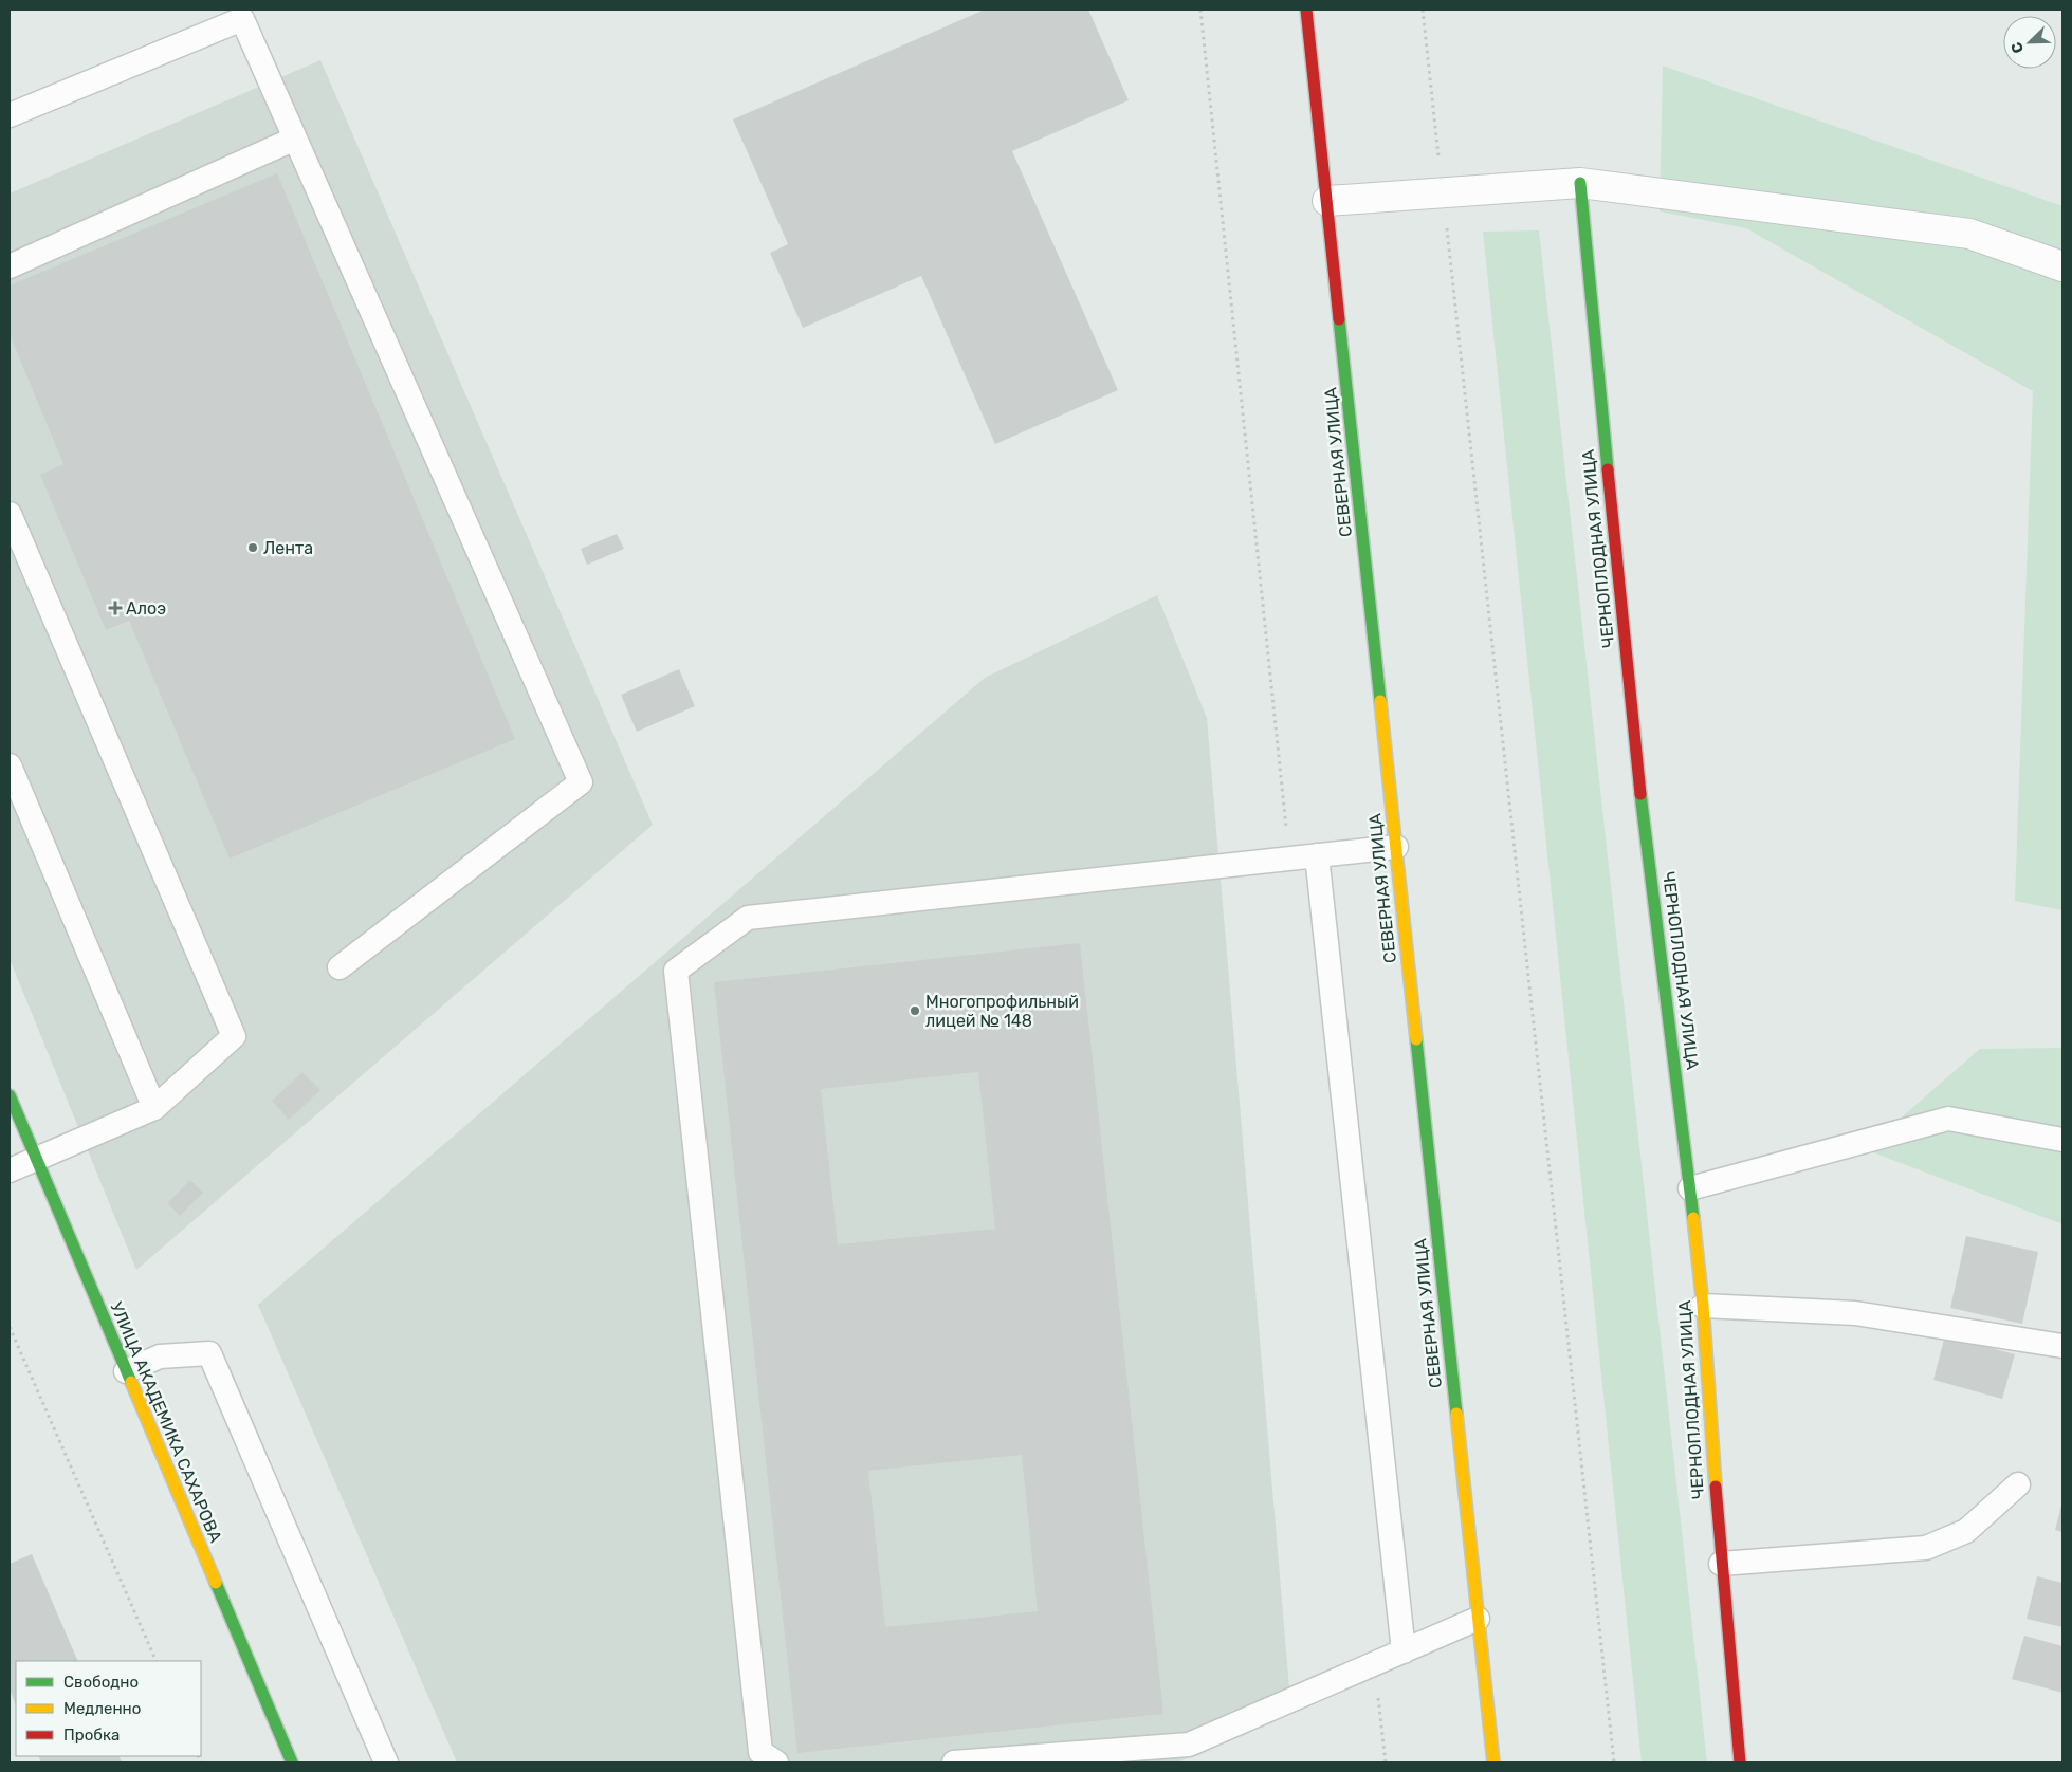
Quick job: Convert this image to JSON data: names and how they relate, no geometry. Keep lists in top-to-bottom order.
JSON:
{
  "streets": {
    "street": ["СЕВЕРНАЯ УЛИЦА", "ЧЕРНОПЛОДНАЯ УЛИЦА", "УЛИЦА АКАДЕМИКА САХАРОВА"]
  },
  "places": {
    "other": ["Лента", "Многопрофильный лицей № 148"],
    "health": ["Алоэ"]
  },
  "legend": ["Свободно", "Медленно", "Пробка"],
  "north": "bottom left"
}
